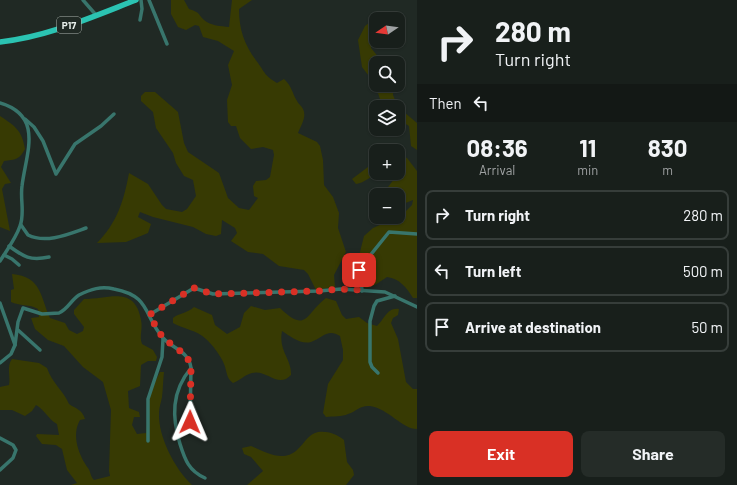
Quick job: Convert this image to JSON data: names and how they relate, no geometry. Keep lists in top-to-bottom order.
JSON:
{
  "streets": {
    "main road": ["P17"]
  },
  "north": "left",
  "page": {
    "turn": ["280 m", "Turn right"],
    "map_buttons": ["+", "−"],
    "then": "Then",
    "eta": [
      "08:36",
      "Arrival",
      "11",
      "min",
      "830",
      "m"
    ],
    "list": [
      {
        "name": "Turn right",
        "value": "280 m"
      },
      {
        "name": "Turn left",
        "value": "500 m"
      },
      {
        "name": "Arrive at destination",
        "value": "50 m"
      }
    ],
    "buttons": ["Exit", "Share"]
  }
}
